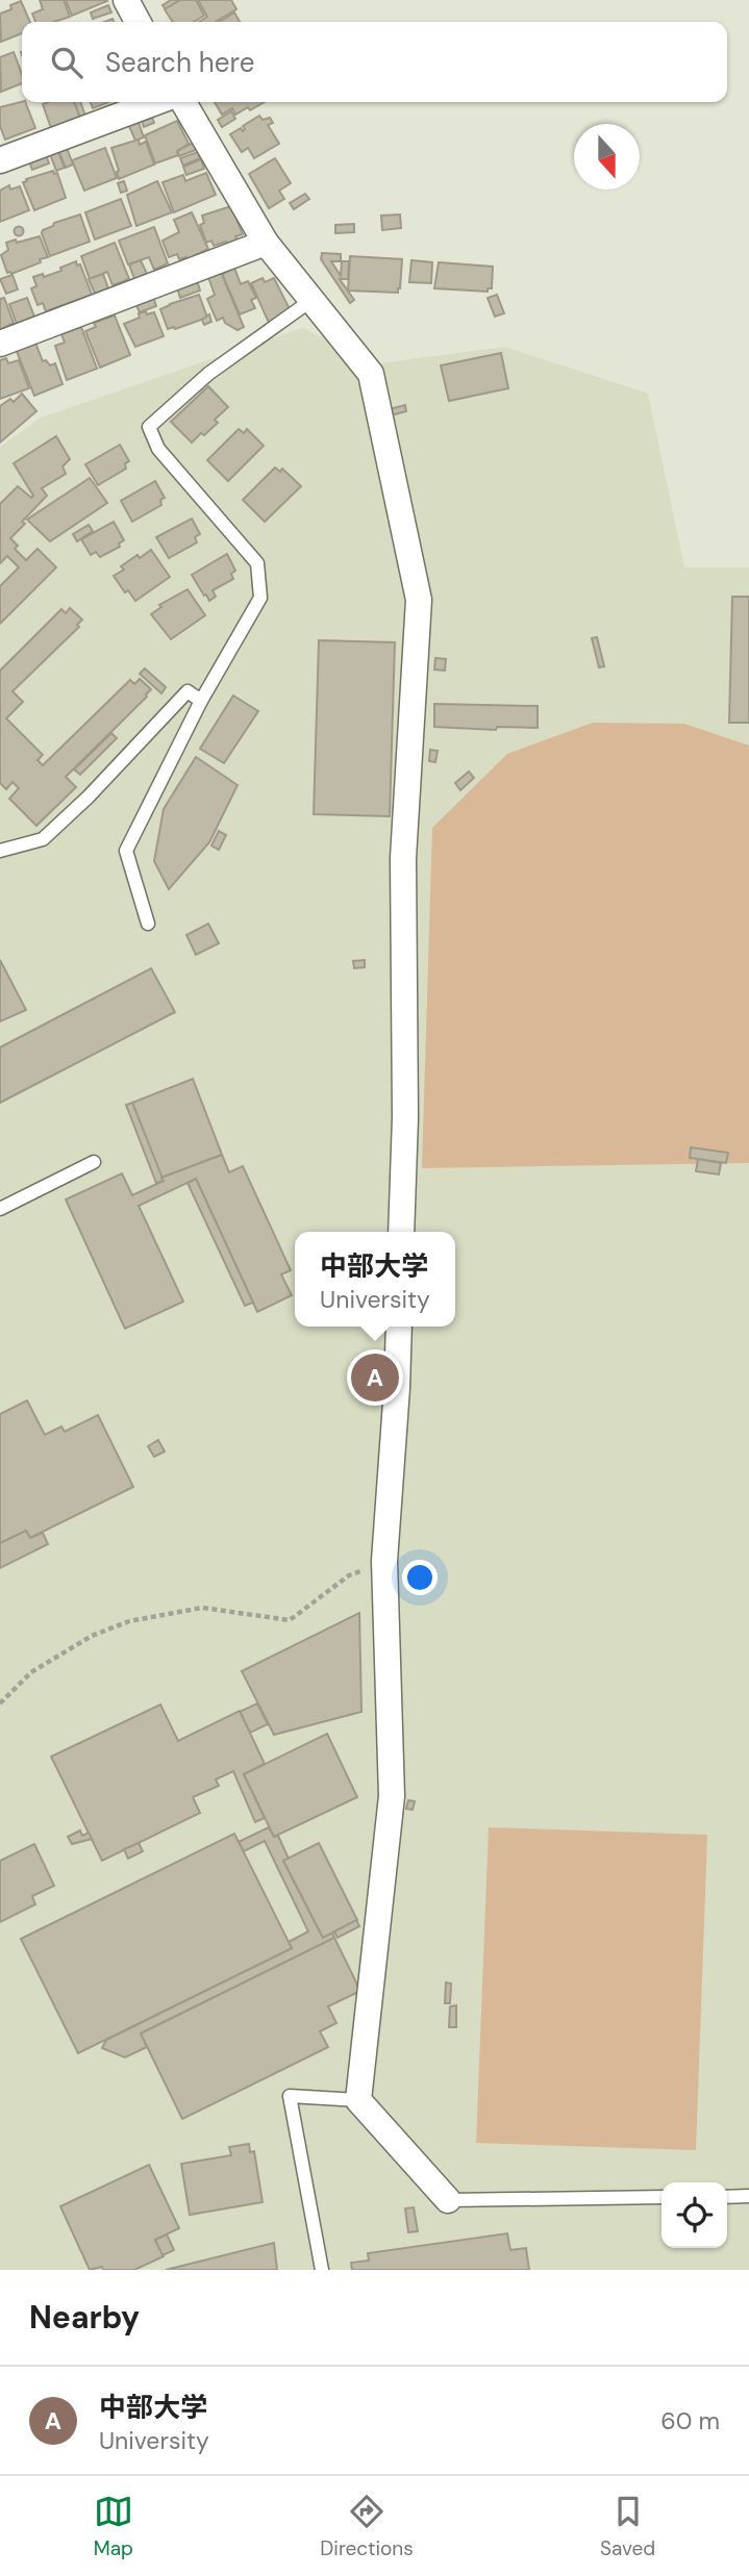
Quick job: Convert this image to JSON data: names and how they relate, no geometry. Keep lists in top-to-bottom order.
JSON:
{
  "north": "bottom",
  "page": {
    "search": "Search here",
    "popup": ["中部大学", "University"],
    "pins": "A",
    "heading": "Nearby",
    "list": [
      {
        "mark": "A",
        "name": "中部大学",
        "note": "University",
        "value": "60 m"
      }
    ],
    "nav": ["Map", "Directions", "Saved"]
  }
}
